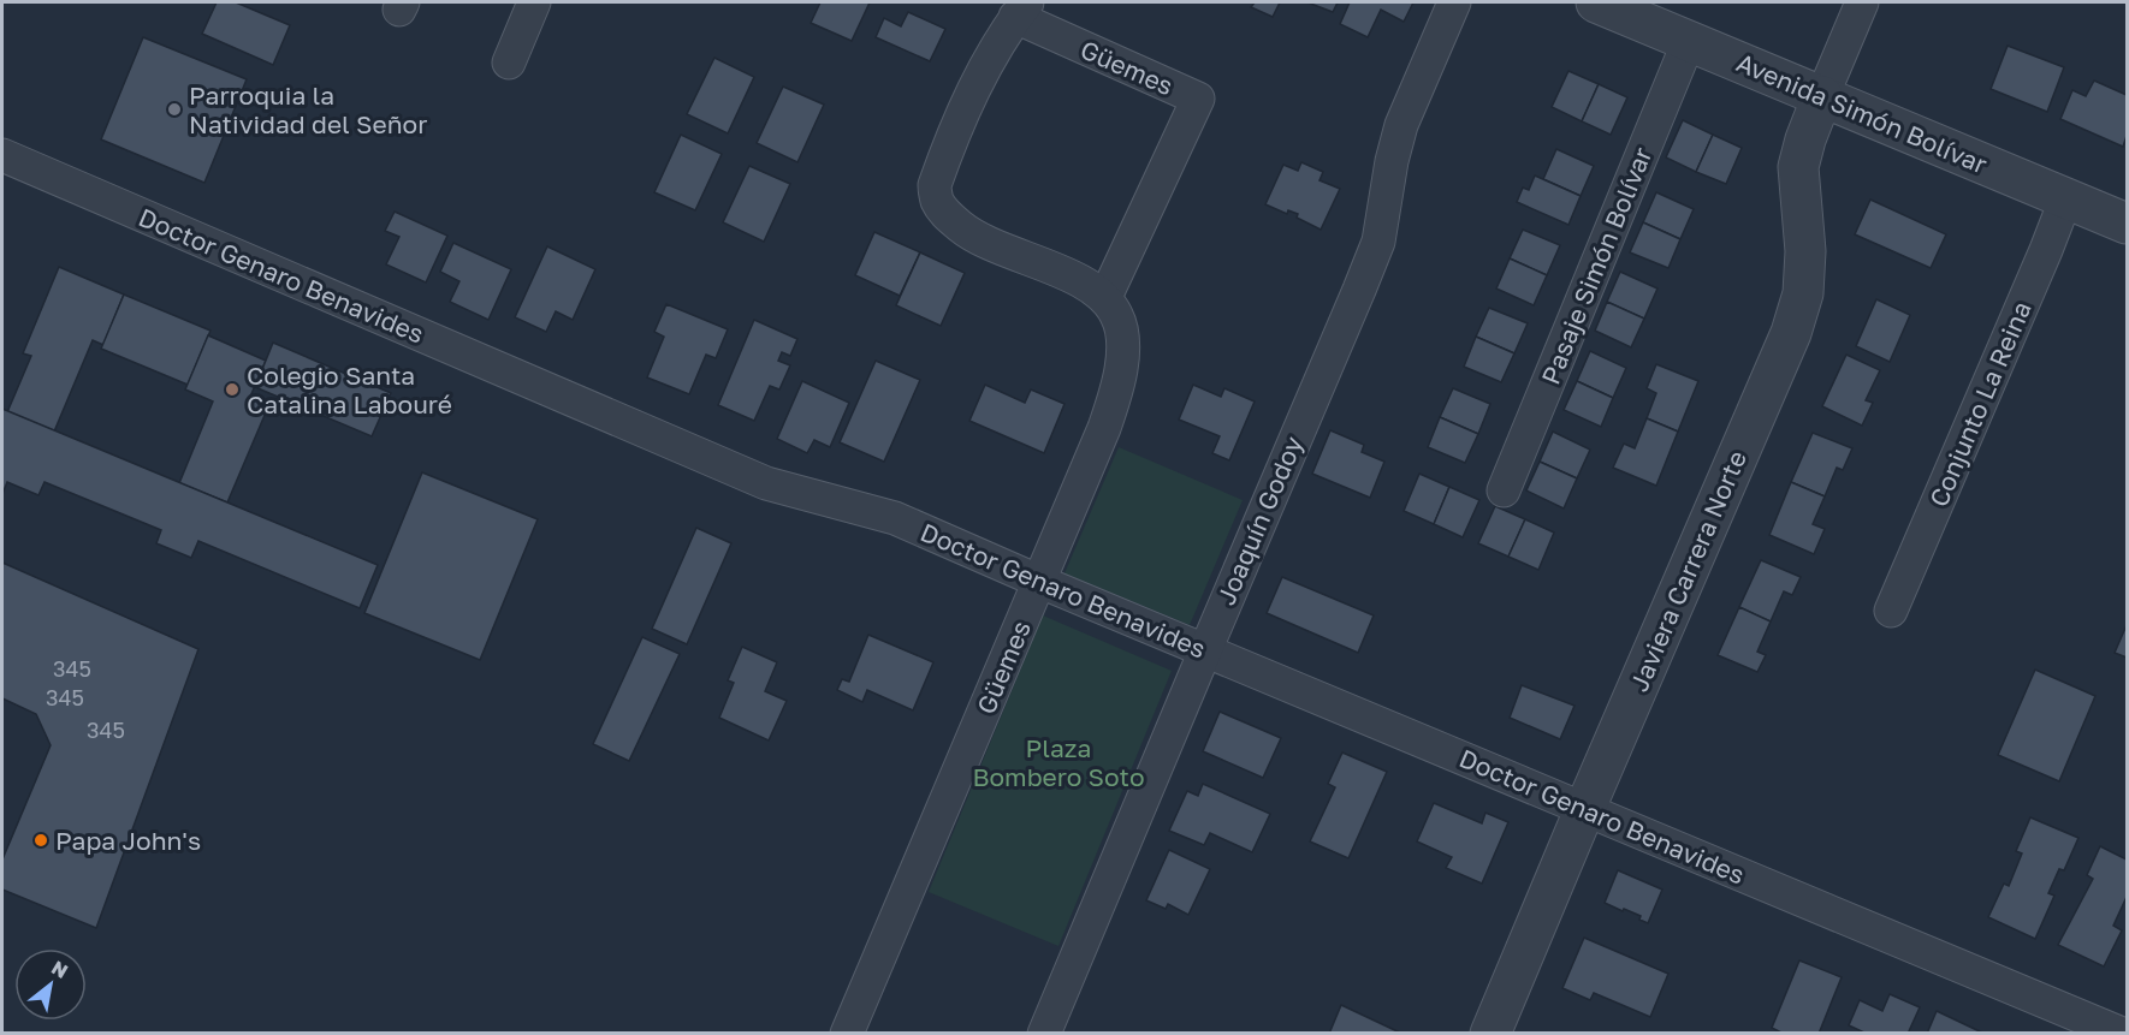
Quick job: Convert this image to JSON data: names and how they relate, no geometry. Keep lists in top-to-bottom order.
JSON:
{
  "streets": {
    "street": [
      "Güemes",
      "Avenida Simón Bolívar",
      "Pasaje Simón Bolívar",
      "Doctor Genaro Benavides",
      "Conjunto La Reina",
      "Joaquín Godoy",
      "Javiera Carrera Norte"
    ]
  },
  "crossings": [
    ["Güemes", "Doctor Genaro Benavides"],
    ["Avenida Simón Bolívar", "Pasaje Simón Bolívar"],
    ["Avenida Simón Bolívar", "Conjunto La Reina"],
    ["Avenida Simón Bolívar", "Javiera Carrera Norte"],
    ["Doctor Genaro Benavides", "Joaquín Godoy"],
    ["Doctor Genaro Benavides", "Javiera Carrera Norte"]
  ],
  "parks": ["Plaza Bombero Soto"],
  "places": ["Parroquia la Natividad del Señor", "Colegio Santa Catalina Labouré", "Papa John's"],
  "house_numbers": ["345", "345", "345"],
  "north": "top right"
}
